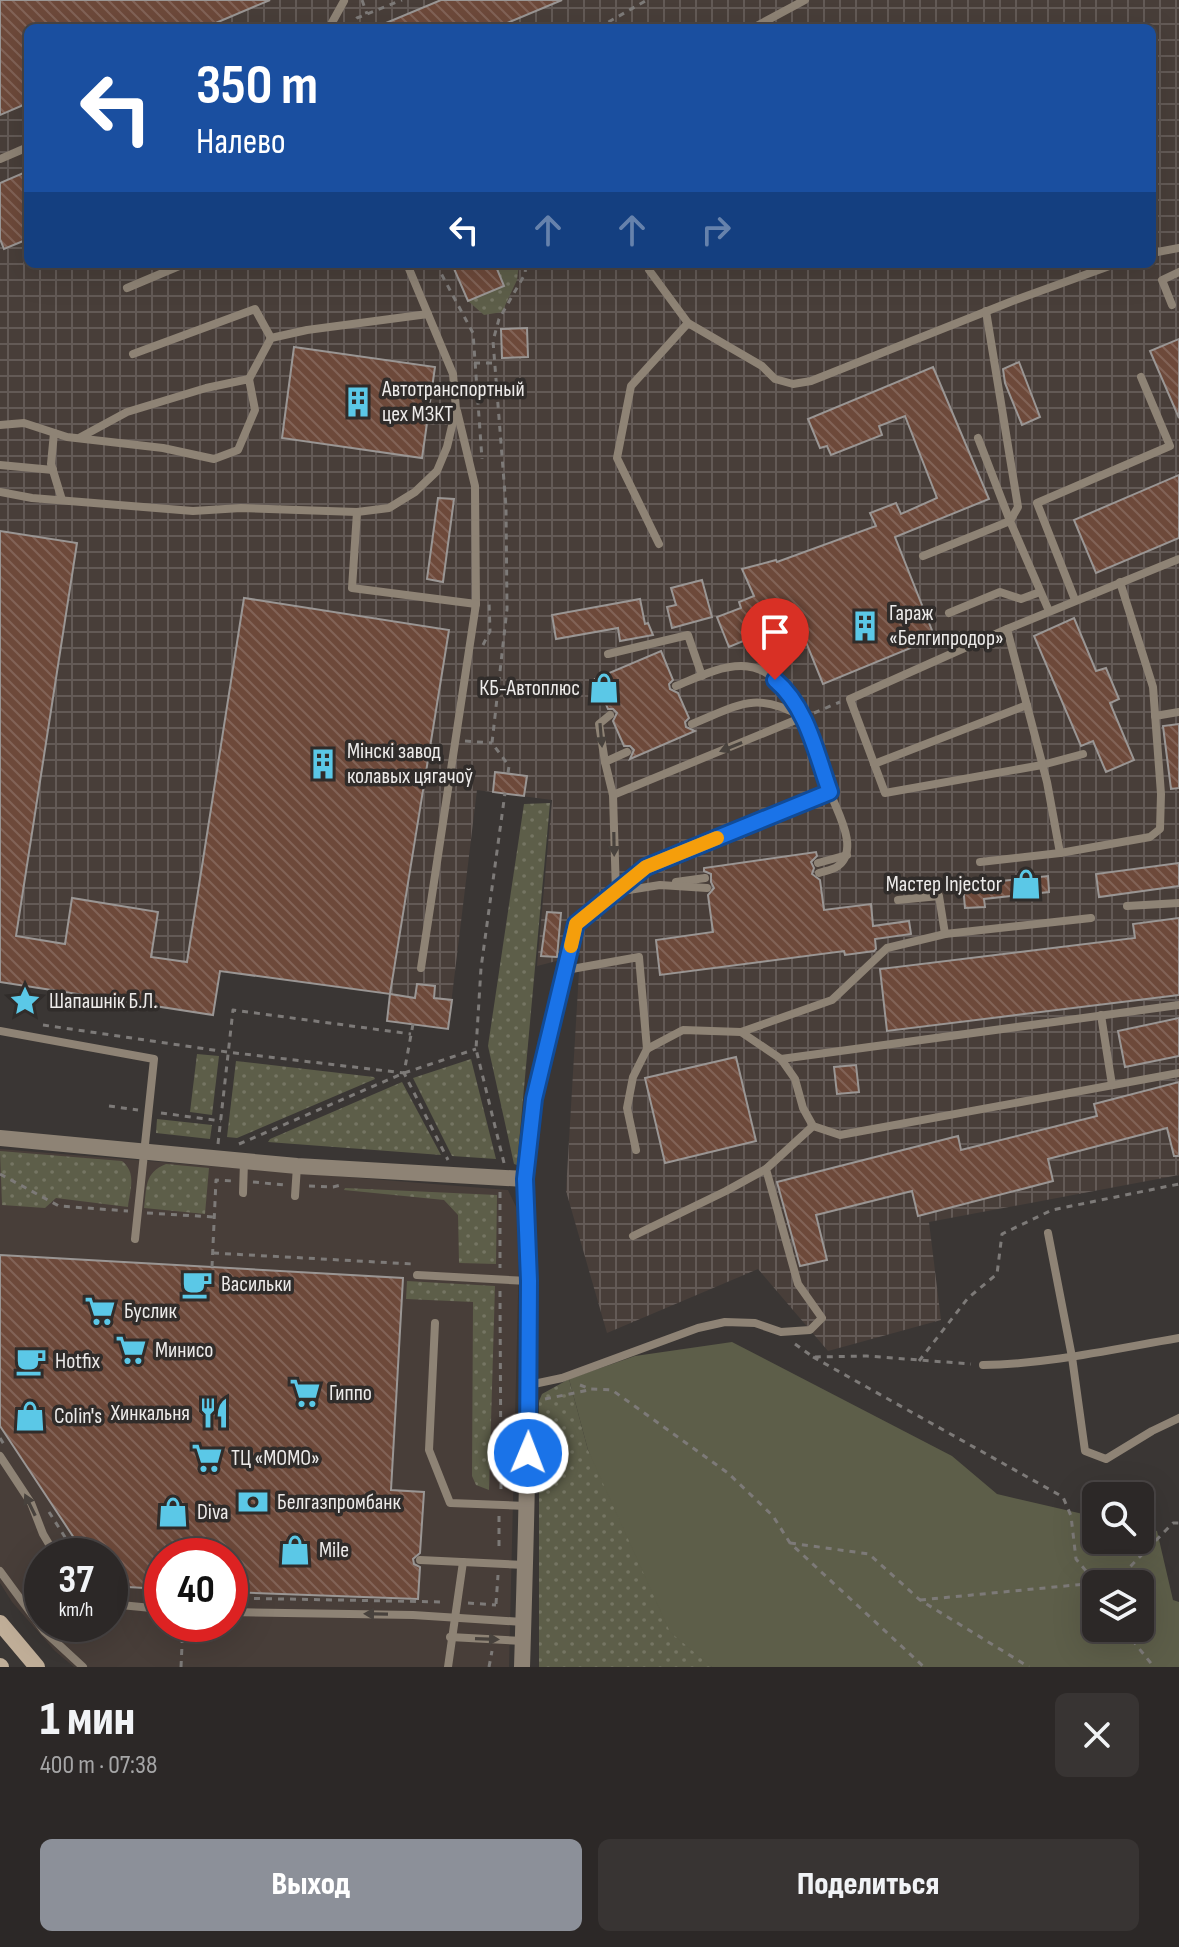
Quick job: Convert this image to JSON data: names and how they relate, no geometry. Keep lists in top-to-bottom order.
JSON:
{
  "places": {
    "building": ["Автотранспортный цех МЗКТ", "Гараж «Белгипродор»", "Мінскі завод колавых цягачоў"],
    "shop": [
      "КБ-Автоплюс",
      "Мастер Injector",
      "Colin's",
      "Diva",
      "Mile"
    ],
    "place": ["Шапашнік Б.Л."],
    "cafe": ["Васильки", "Hotfix"],
    "supermarket": [
      "Буслик",
      "Минисо",
      "Гиппо",
      "ТЦ «МОМО»"
    ],
    "restaurant": ["Хинкальня"],
    "bank": ["Белгазпромбанк"]
  },
  "page": {
    "turn": ["350 m", "Налево"],
    "speed": "37 km/h",
    "limit": "40",
    "heading": ["1 мин", "400 m · 07:38"],
    "buttons": ["Выход", "Поделиться"]
  }
}
